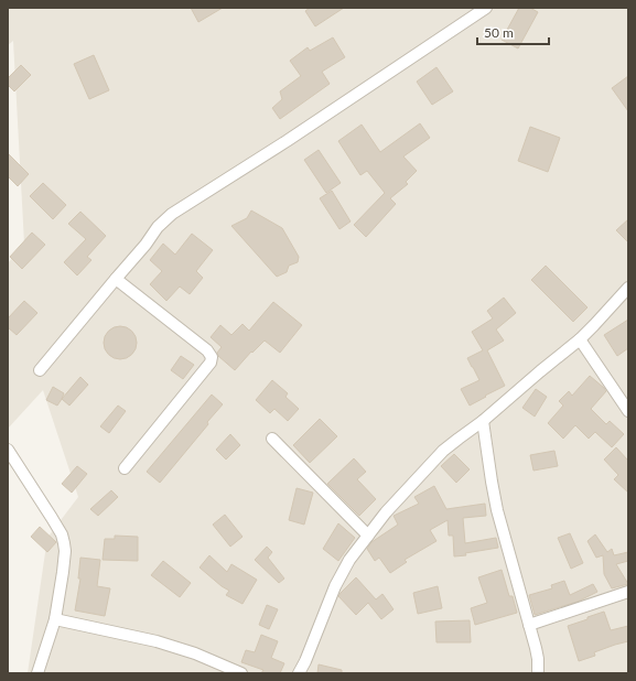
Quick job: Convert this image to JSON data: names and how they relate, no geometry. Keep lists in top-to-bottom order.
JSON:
{
  "scale_bar": "50 m"
}
